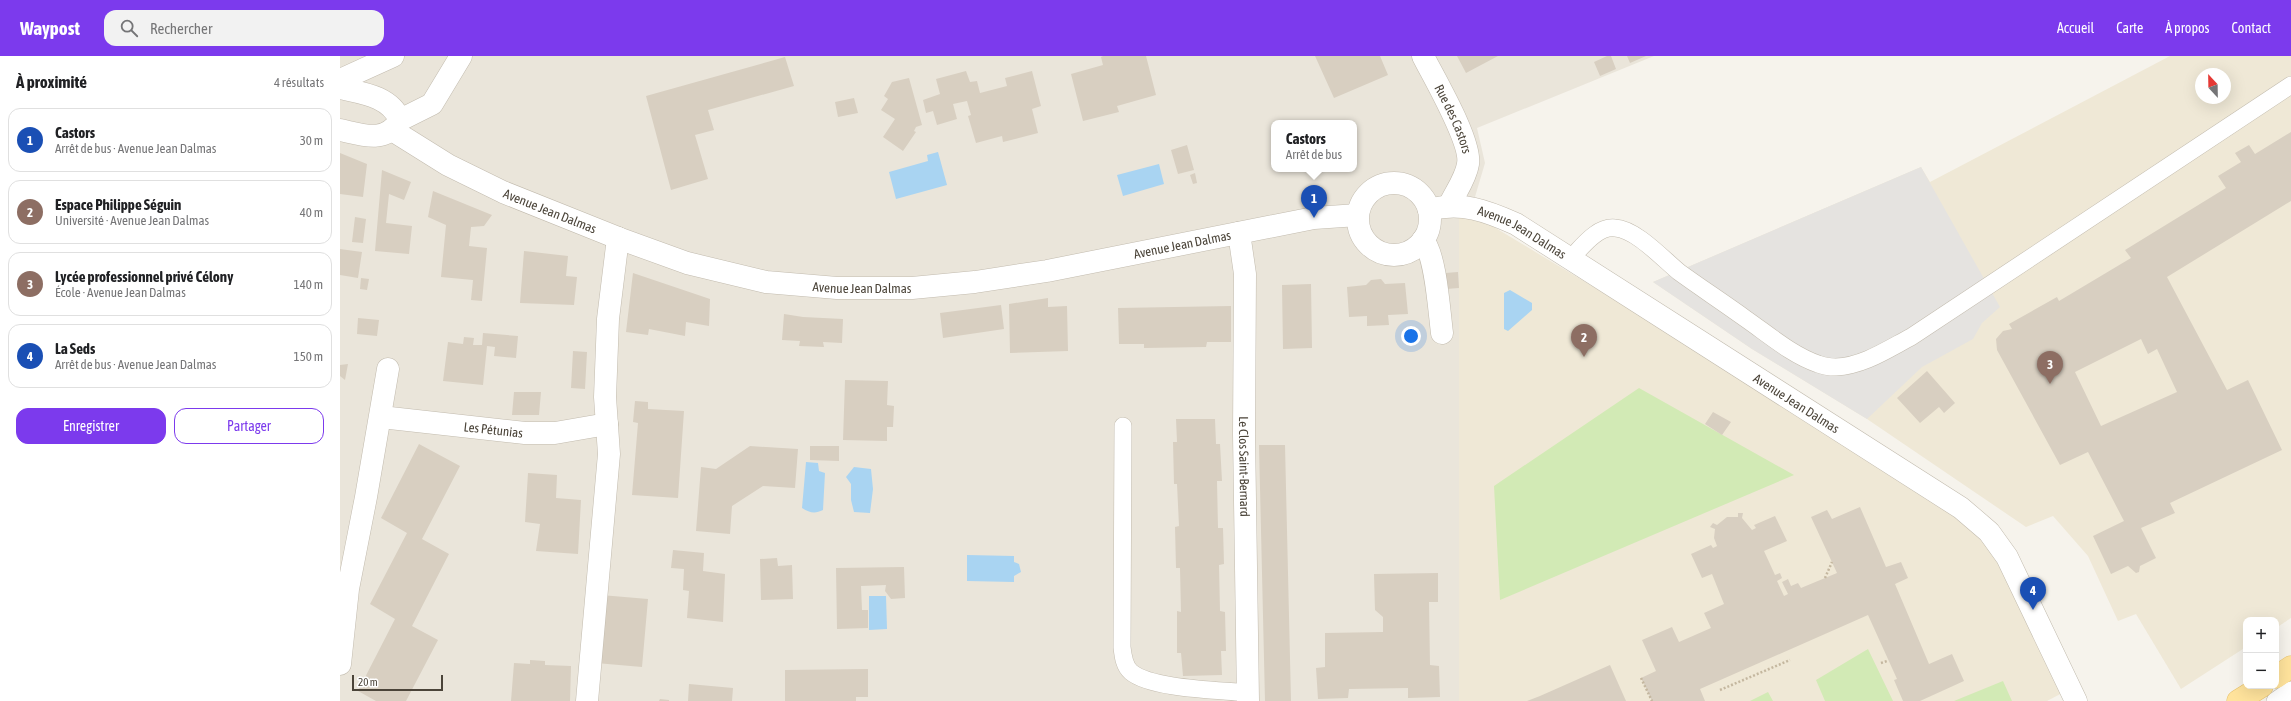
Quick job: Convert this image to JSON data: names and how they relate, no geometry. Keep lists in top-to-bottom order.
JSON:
{
  "streets": {
    "street": [
      "Rue des Castors",
      "Avenue Jean Dalmas",
      "Les Pétunias",
      "Le Clos Saint-Bernard"
    ]
  },
  "crossings": [
    ["Rue des Castors", "Avenue Jean Dalmas"],
    ["Avenue Jean Dalmas", "Le Clos Saint-Bernard"]
  ],
  "scale_bar": "20 m",
  "north": "top",
  "page": {
    "header": "Waypost",
    "search": "Rechercher",
    "nav": [
      "Accueil",
      "Carte",
      "À propos",
      "Contact"
    ],
    "heading": ["À proximité", "4 résultats"],
    "list": [
      {
        "mark": "1",
        "name": "Castors",
        "note": "Arrêt de bus · Avenue Jean Dalmas",
        "value": "30 m"
      },
      {
        "mark": "2",
        "name": "Espace Philippe Séguin",
        "note": "Université · Avenue Jean Dalmas",
        "value": "40 m"
      },
      {
        "mark": "3",
        "name": "Lycée professionnel privé Célony",
        "note": "École · Avenue Jean Dalmas",
        "value": "140 m"
      },
      {
        "mark": "4",
        "name": "La Seds",
        "note": "Arrêt de bus · Avenue Jean Dalmas",
        "value": "150 m"
      }
    ],
    "popup": ["Castors", "Arrêt de bus"],
    "pins": [
      "1",
      "2",
      "3",
      "4"
    ],
    "buttons": ["Enregistrer", "Partager"],
    "map_buttons": ["+", "−"],
    "scale": "20 m"
  }
}
